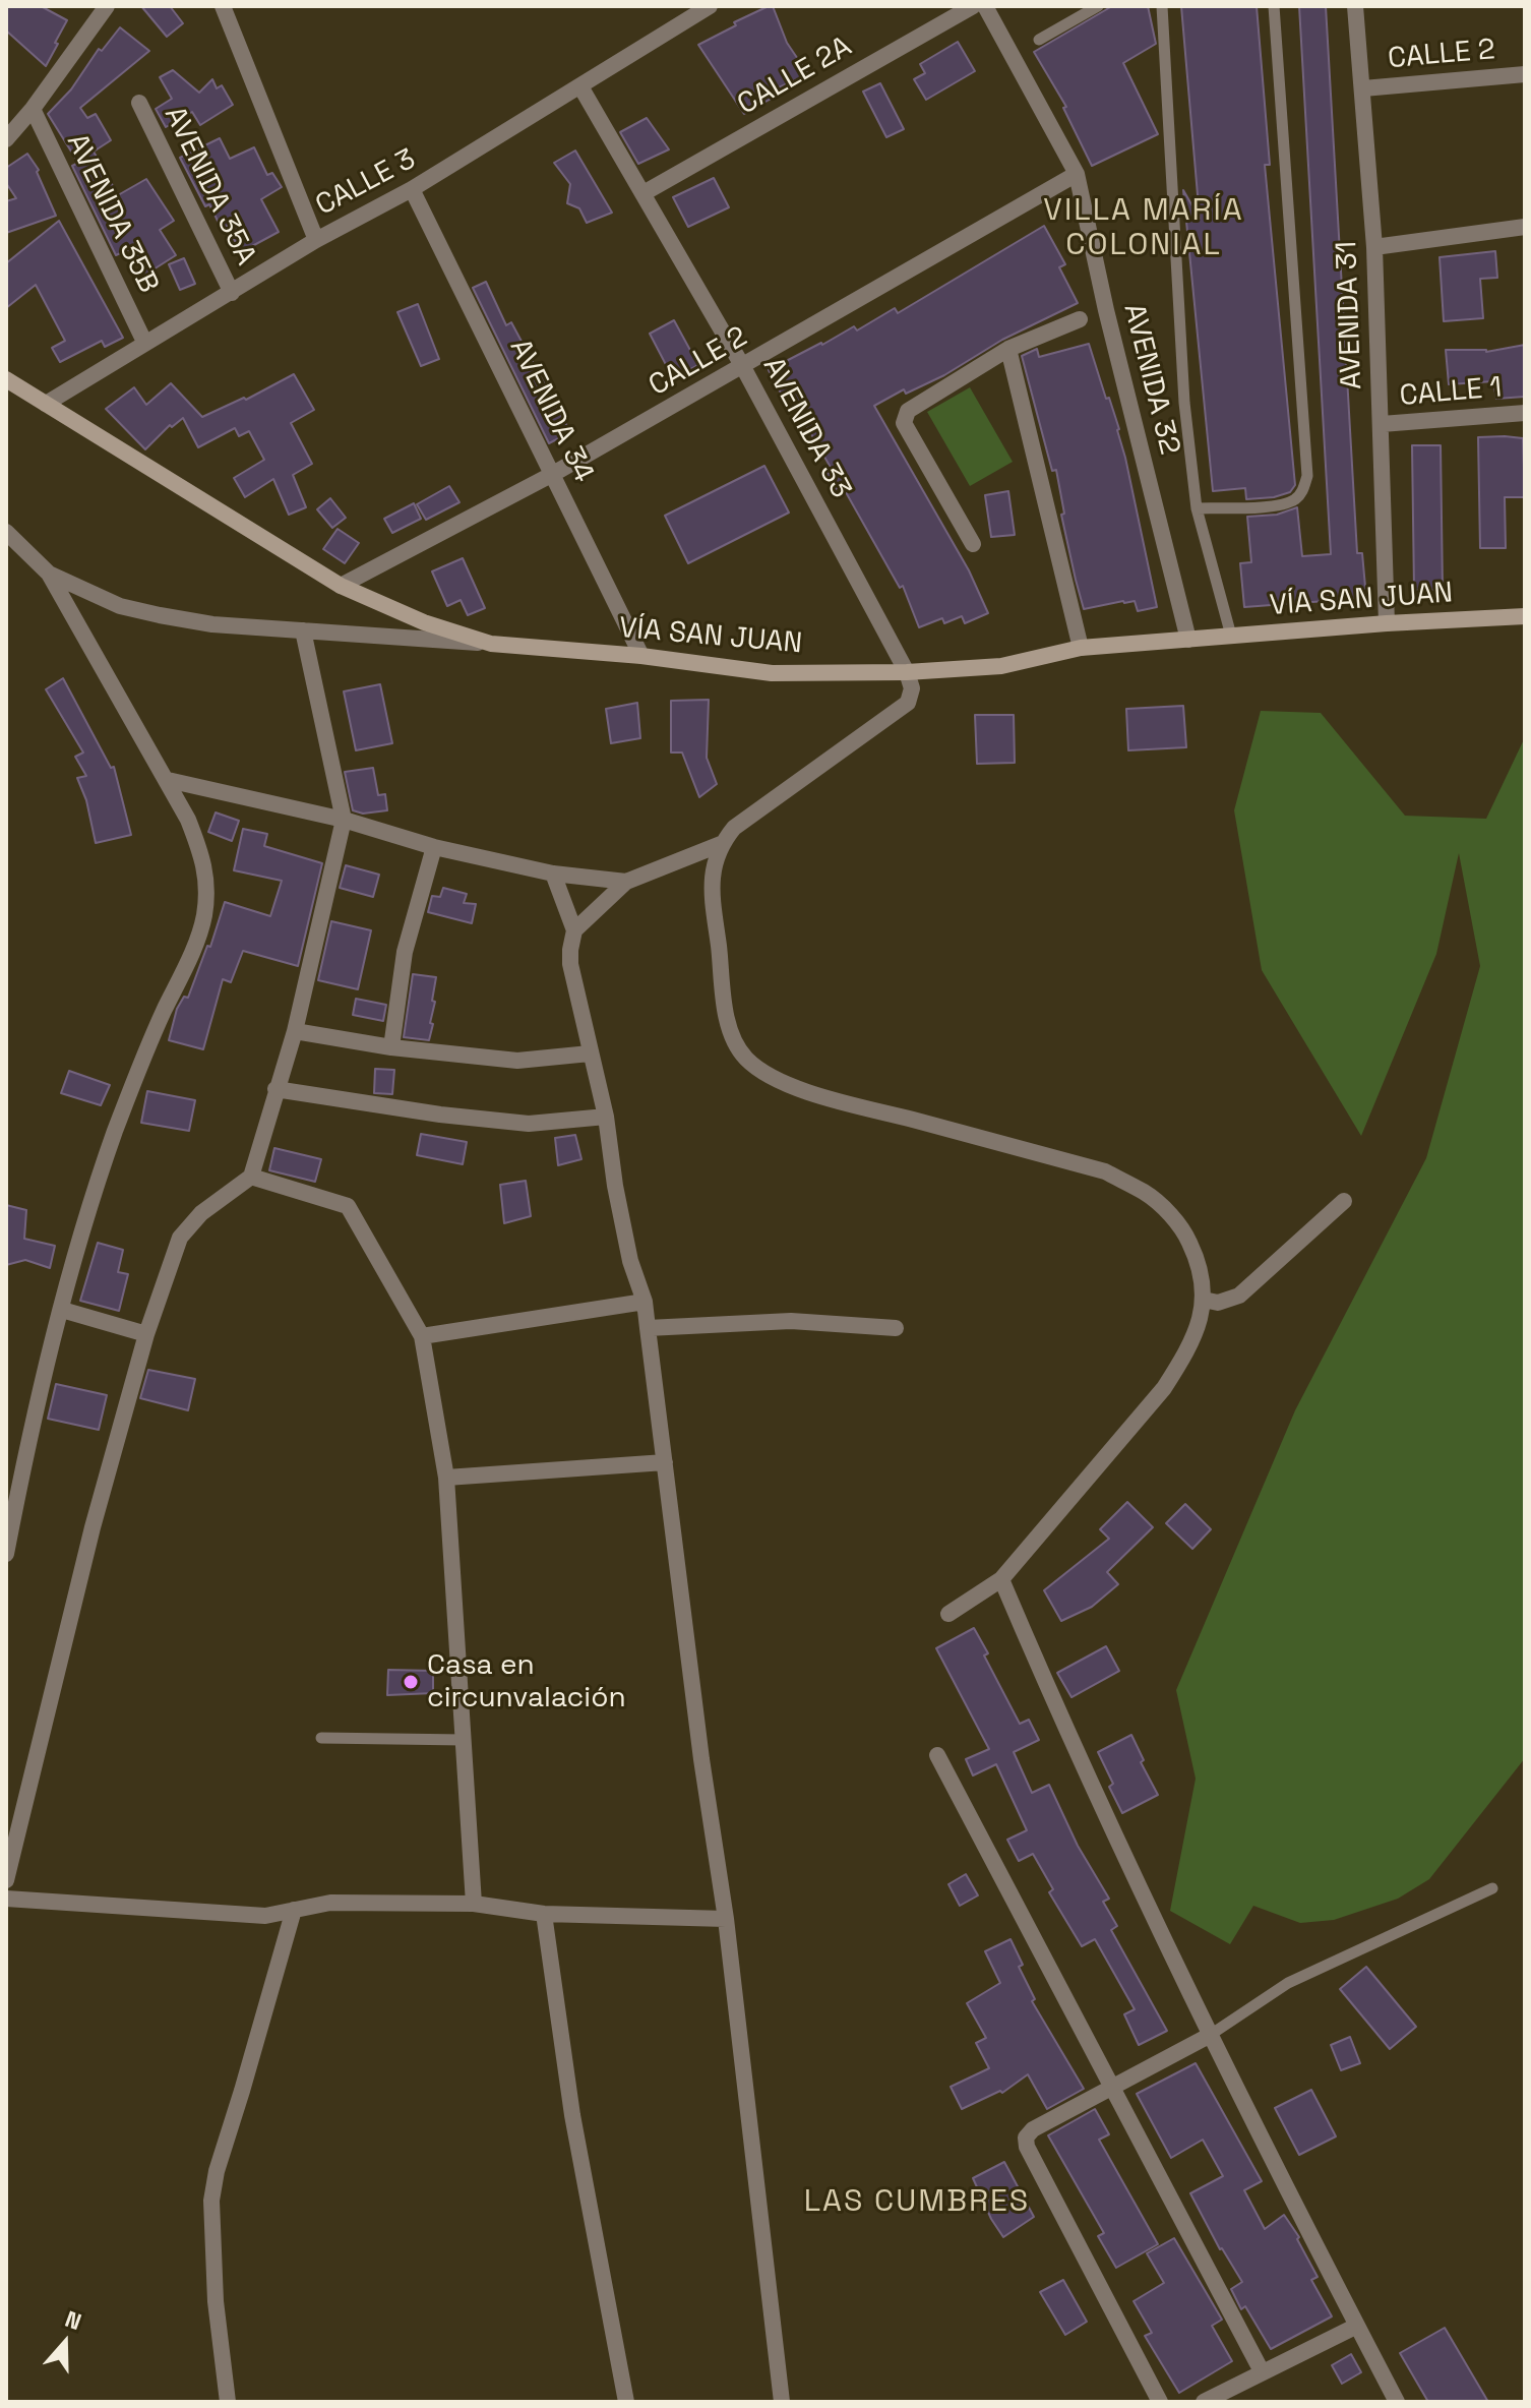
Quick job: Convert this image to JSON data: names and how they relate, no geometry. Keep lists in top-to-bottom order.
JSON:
{
  "streets": {
    "street": [
      "CALLE 2",
      "CALLE 2A",
      "CALLE 3",
      "AVENIDA 35A",
      "AVENIDA 35B",
      "AVENIDA 31",
      "AVENIDA 32",
      "CALLE 1",
      "AVENIDA 34",
      "AVENIDA 33",
      "VÍA SAN JUAN"
    ]
  },
  "crossings": [
    ["CALLE 2", "AVENIDA 31"],
    ["CALLE 2", "AVENIDA 32"],
    ["CALLE 2", "AVENIDA 34"],
    ["CALLE 2", "AVENIDA 33"],
    ["CALLE 2", "VÍA SAN JUAN"],
    ["CALLE 2A", "AVENIDA 33"],
    ["CALLE 3", "AVENIDA 35A"],
    ["CALLE 3", "AVENIDA 35B"],
    ["CALLE 3", "AVENIDA 34"],
    ["CALLE 3", "AVENIDA 33"],
    ["CALLE 3", "VÍA SAN JUAN"],
    ["AVENIDA 31", "CALLE 1"],
    ["AVENIDA 31", "VÍA SAN JUAN"],
    ["AVENIDA 32", "VÍA SAN JUAN"],
    ["AVENIDA 34", "VÍA SAN JUAN"],
    ["AVENIDA 33", "VÍA SAN JUAN"]
  ],
  "districts": ["VILLA MARÍA COLONIAL", "LAS CUMBRES"],
  "places": ["Casa en circunvalación"],
  "north": "top"
}
